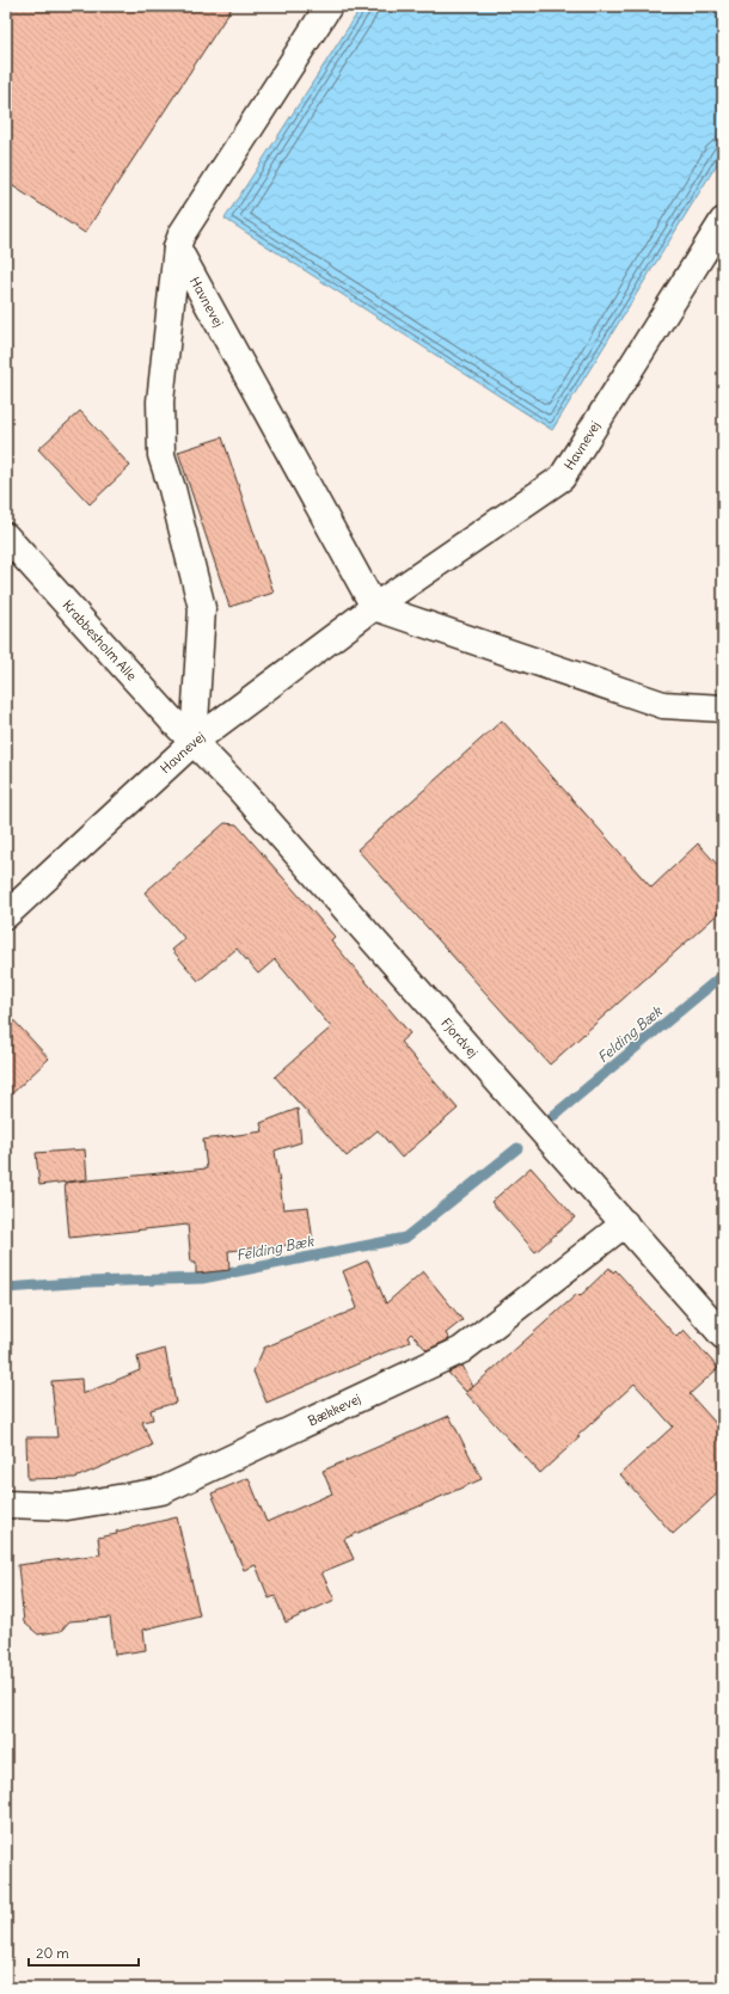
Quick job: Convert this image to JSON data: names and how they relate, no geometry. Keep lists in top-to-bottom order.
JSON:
{
  "streets": {
    "street": [
      "Havnevej",
      "Krabbesholm Alle",
      "Fjordvej",
      "Bækkevej"
    ]
  },
  "crossings": [
    ["Havnevej", "Krabbesholm Alle"],
    ["Havnevej", "Fjordvej"],
    ["Krabbesholm Alle", "Fjordvej"],
    ["Fjordvej", "Bækkevej"]
  ],
  "water": ["Felding Bæk"],
  "scale_bar": "20 m"
}
